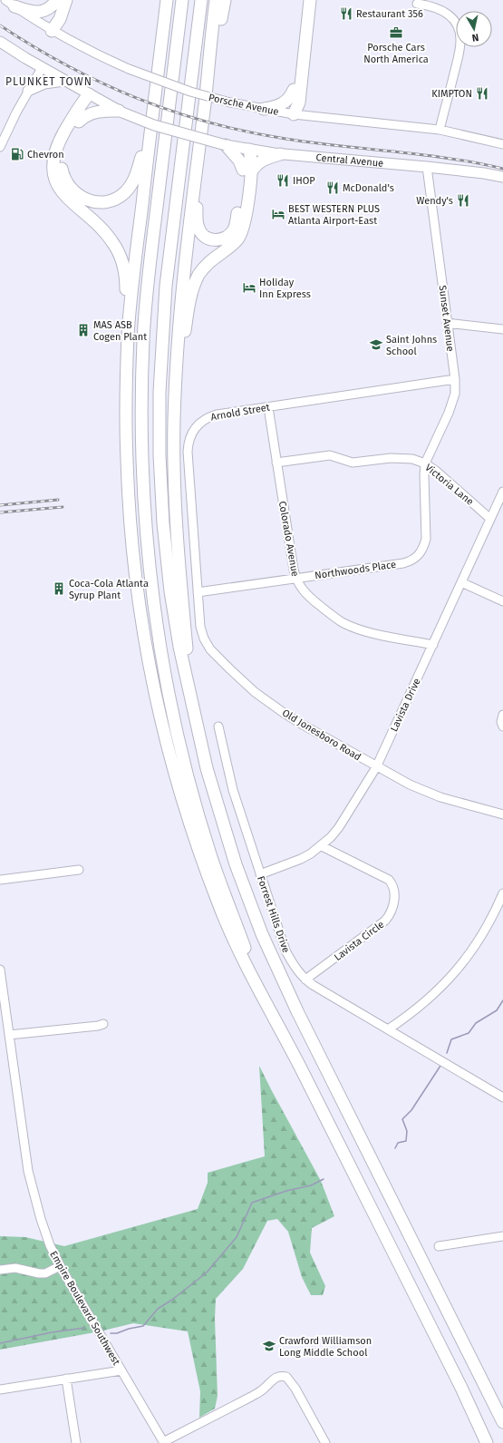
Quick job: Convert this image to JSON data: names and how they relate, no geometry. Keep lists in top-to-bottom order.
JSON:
{
  "streets": {
    "main road": ["Central Avenue"],
    "street": [
      "Porsche Avenue",
      "Sunset Avenue",
      "Arnold Street",
      "Victoria Lane",
      "Colorado Avenue",
      "Northwoods Place",
      "Lavista Drive",
      "Old Jonesboro Road",
      "Forrest Hills Drive",
      "Lavista Circle",
      "Empire Boulevard Southwest"
    ]
  },
  "crossings": [
    ["Central Avenue", "Sunset Avenue"],
    ["Sunset Avenue", "Arnold Street"],
    ["Sunset Avenue", "Victoria Lane"],
    ["Sunset Avenue", "Northwoods Place"],
    ["Arnold Street", "Colorado Avenue"],
    ["Arnold Street", "Northwoods Place"],
    ["Arnold Street", "Old Jonesboro Road"],
    ["Victoria Lane", "Colorado Avenue"],
    ["Victoria Lane", "Northwoods Place"],
    ["Victoria Lane", "Lavista Drive"],
    ["Colorado Avenue", "Northwoods Place"],
    ["Colorado Avenue", "Lavista Drive"],
    ["Northwoods Place", "Old Jonesboro Road"],
    ["Lavista Drive", "Old Jonesboro Road"],
    ["Lavista Drive", "Forrest Hills Drive"],
    ["Lavista Drive", "Lavista Circle"],
    ["Forrest Hills Drive", "Lavista Circle"]
  ],
  "districts": ["PLUNKET TOWN"],
  "places": {
    "restaurant": [
      "Restaurant 356",
      "KIMPTON",
      "IHOP",
      "McDonald's",
      "Wendy's"
    ],
    "office": ["Porsche Cars North America"],
    "fuel station": ["Chevron"],
    "hotel": ["BEST WESTERN PLUS Atlanta Airport-East", "Holiday Inn Express"],
    "building": ["MAS ASB Cogen Plant", "Coca-Cola Atlanta Syrup Plant"],
    "school or university": ["Saint Johns School", "Crawford Williamson Long Middle School"]
  },
  "north": "bottom"
}
